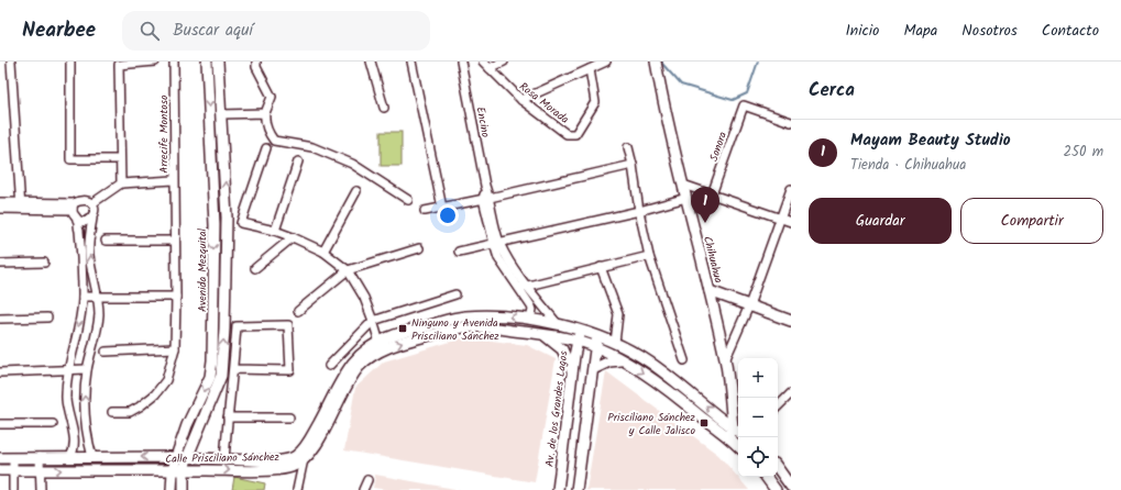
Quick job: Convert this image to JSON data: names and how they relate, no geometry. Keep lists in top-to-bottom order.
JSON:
{
  "streets": {
    "street": [
      "Rosa Morada",
      "Encino",
      "Arrecife Montoso",
      "Sonora",
      "Chihuahua",
      "Avenida Mezquital",
      "Av. de los Grandes Lagos",
      "Calle Prisciliano Sánchez"
    ]
  },
  "crossings": [
    ["Chihuahua", "Calle Prisciliano Sánchez"],
    ["Avenida Mezquital", "Calle Prisciliano Sánchez"],
    ["Av. de los Grandes Lagos", "Calle Prisciliano Sánchez"]
  ],
  "places": {
    "transit": ["Ninguno y Avenida Prisciliano Sánchez", "Prisciliano Sánchez y Calle Jalisco"]
  },
  "page": {
    "header": "Nearbee",
    "search": "Buscar aquí",
    "nav": [
      "Inicio",
      "Mapa",
      "Nosotros",
      "Contacto"
    ],
    "heading": "Cerca",
    "list": [
      {
        "mark": "1",
        "name": "Mayam Beauty Studio",
        "note": "Tienda · Chihuahua",
        "value": "250 m"
      }
    ],
    "buttons": ["Guardar", "Compartir"],
    "pins": "1",
    "map_buttons": ["+", "−"]
  }
}
